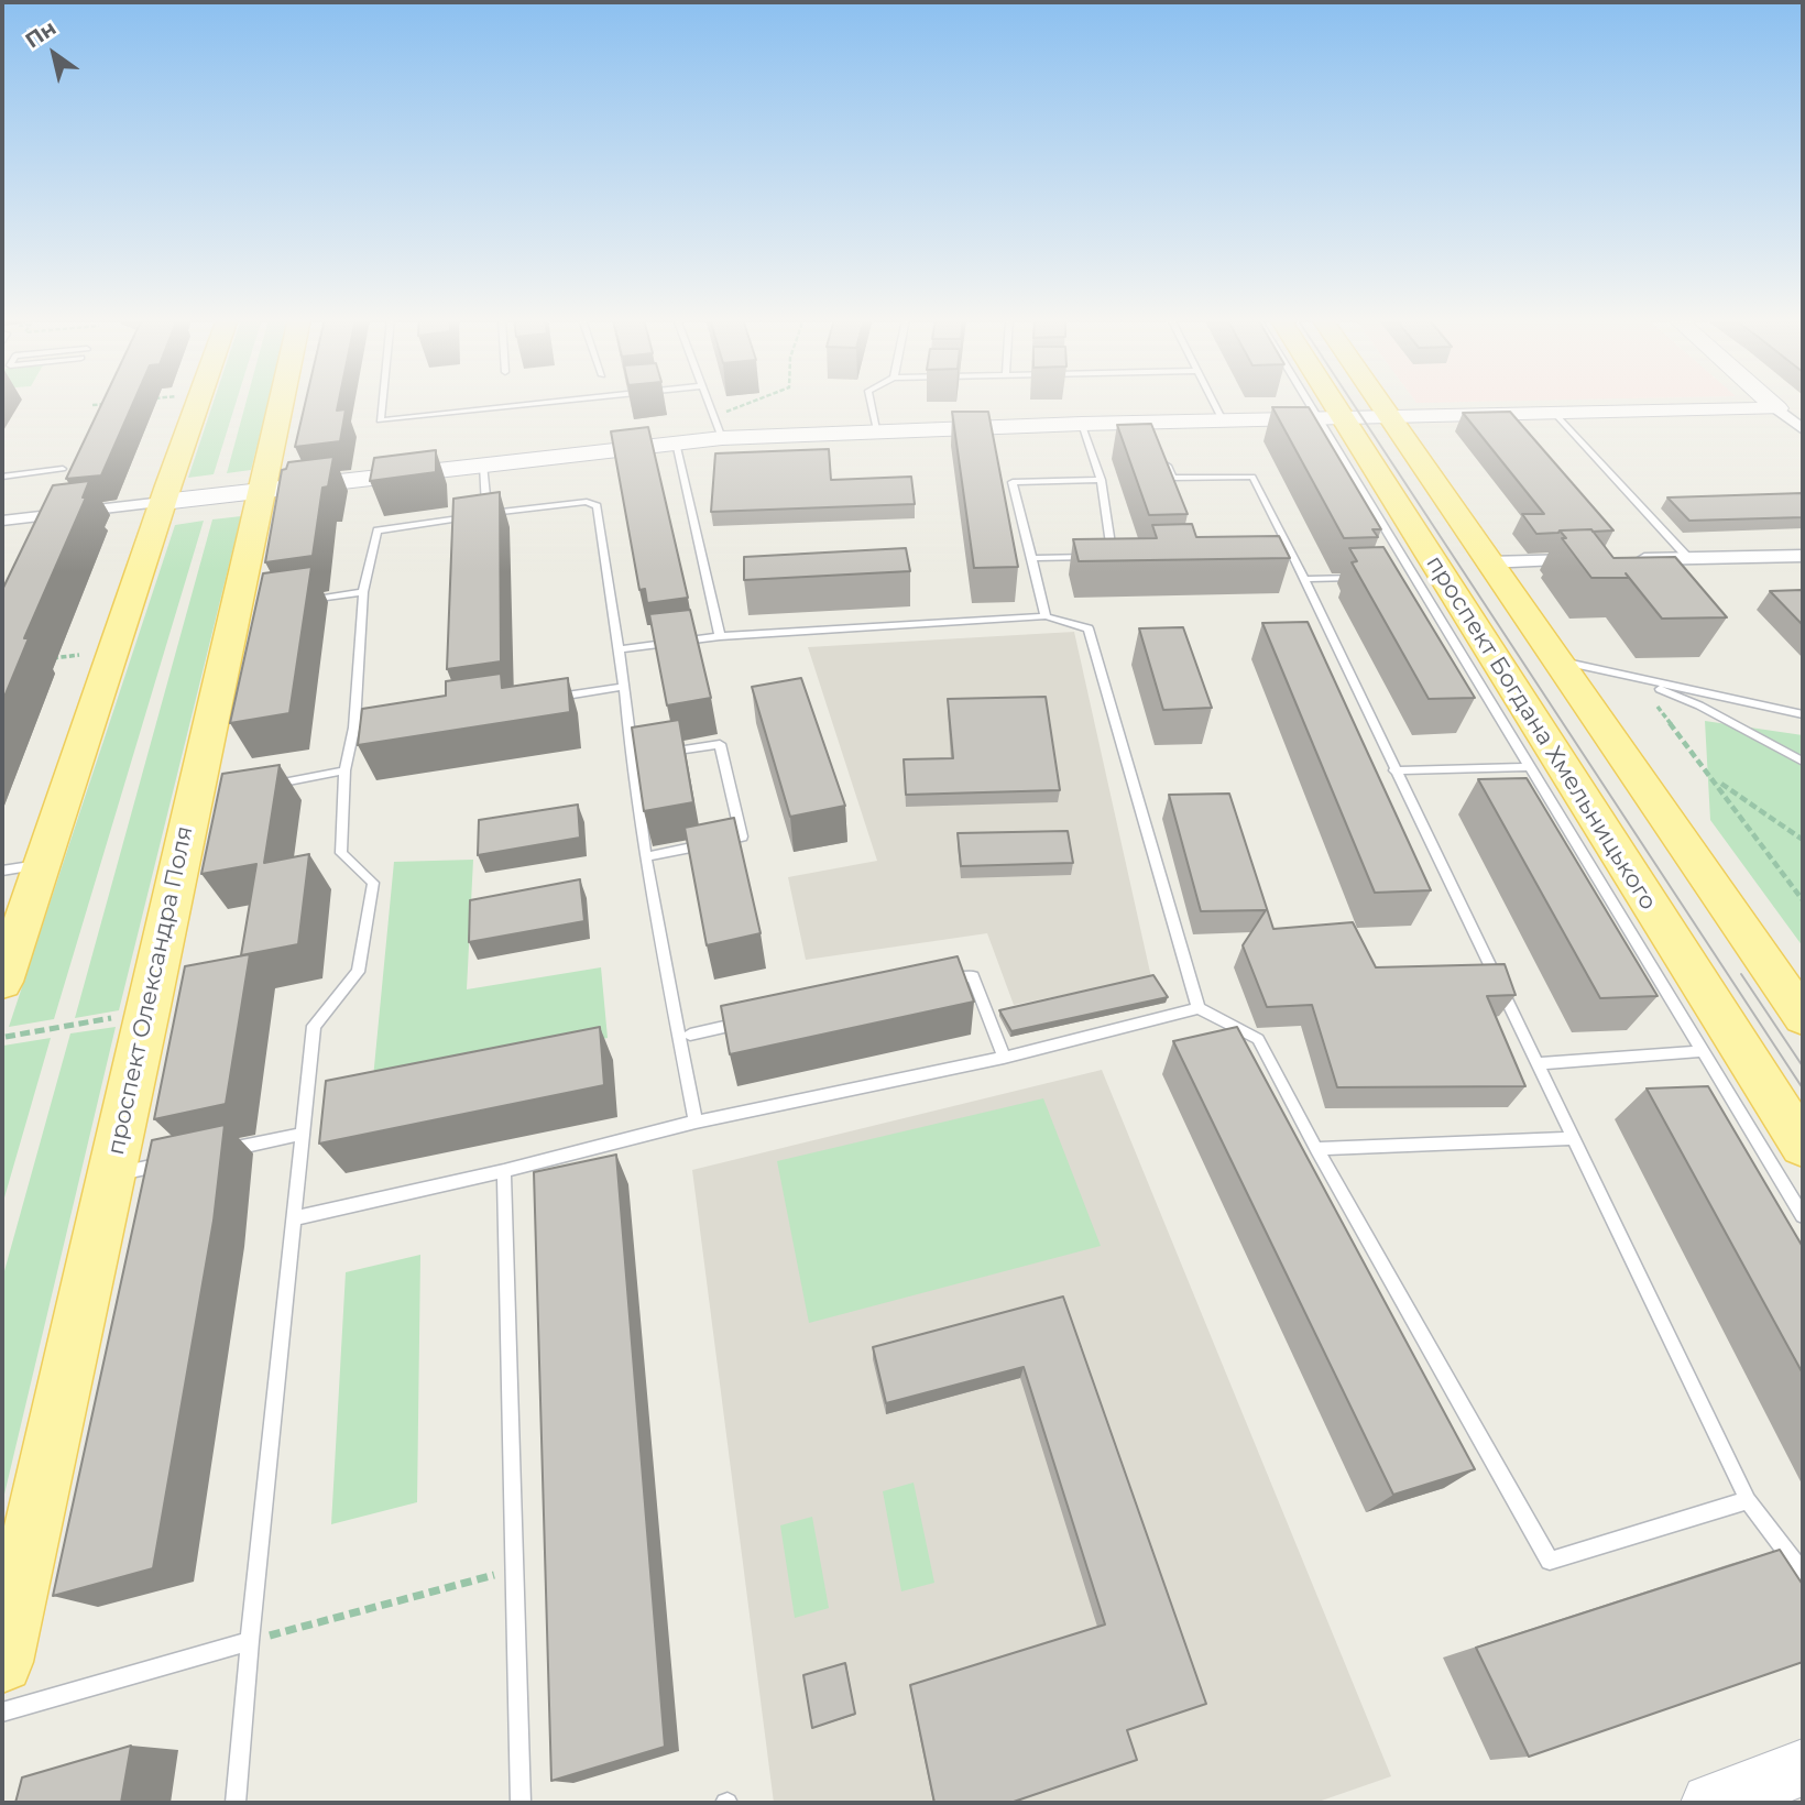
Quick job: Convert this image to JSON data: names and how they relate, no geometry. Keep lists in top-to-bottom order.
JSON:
{
  "streets": {
    "main road": ["проспект Богдана Хмельницького", "проспект Олександра Поля"]
  },
  "north": "top left"
}
